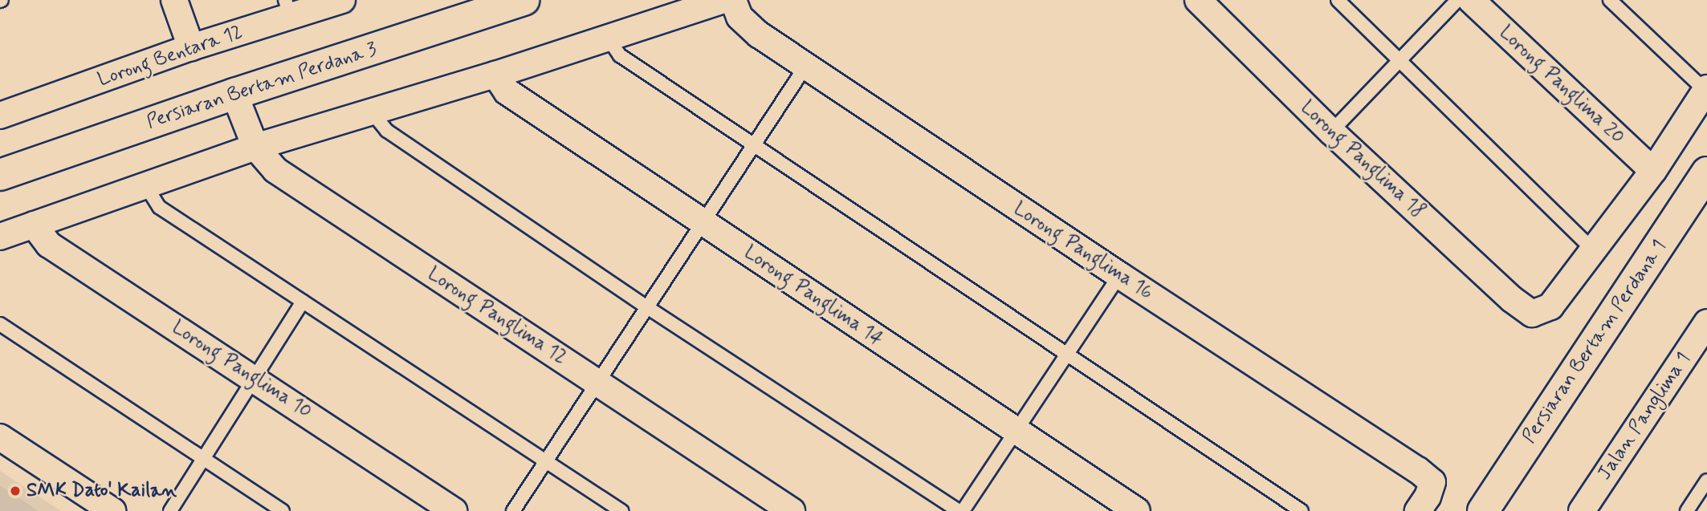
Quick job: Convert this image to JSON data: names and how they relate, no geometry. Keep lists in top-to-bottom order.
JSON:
{
  "streets": {
    "street": [
      "Lorong Bentara 12",
      "Lorong Panglima 20",
      "Persiaran Bertam Perdana 3",
      "Lorong Panglima 18",
      "Lorong Panglima 16",
      "Lorong Panglima 14",
      "Lorong Panglima 12",
      "Persiaran Bertam Perdana 1",
      "Lorong Panglima 10",
      "Jalan Panglima 1"
    ]
  },
  "crossings": [
    ["Persiaran Bertam Perdana 3", "Lorong Panglima 12"]
  ],
  "places": ["SMK Dato' Kailan"]
}
